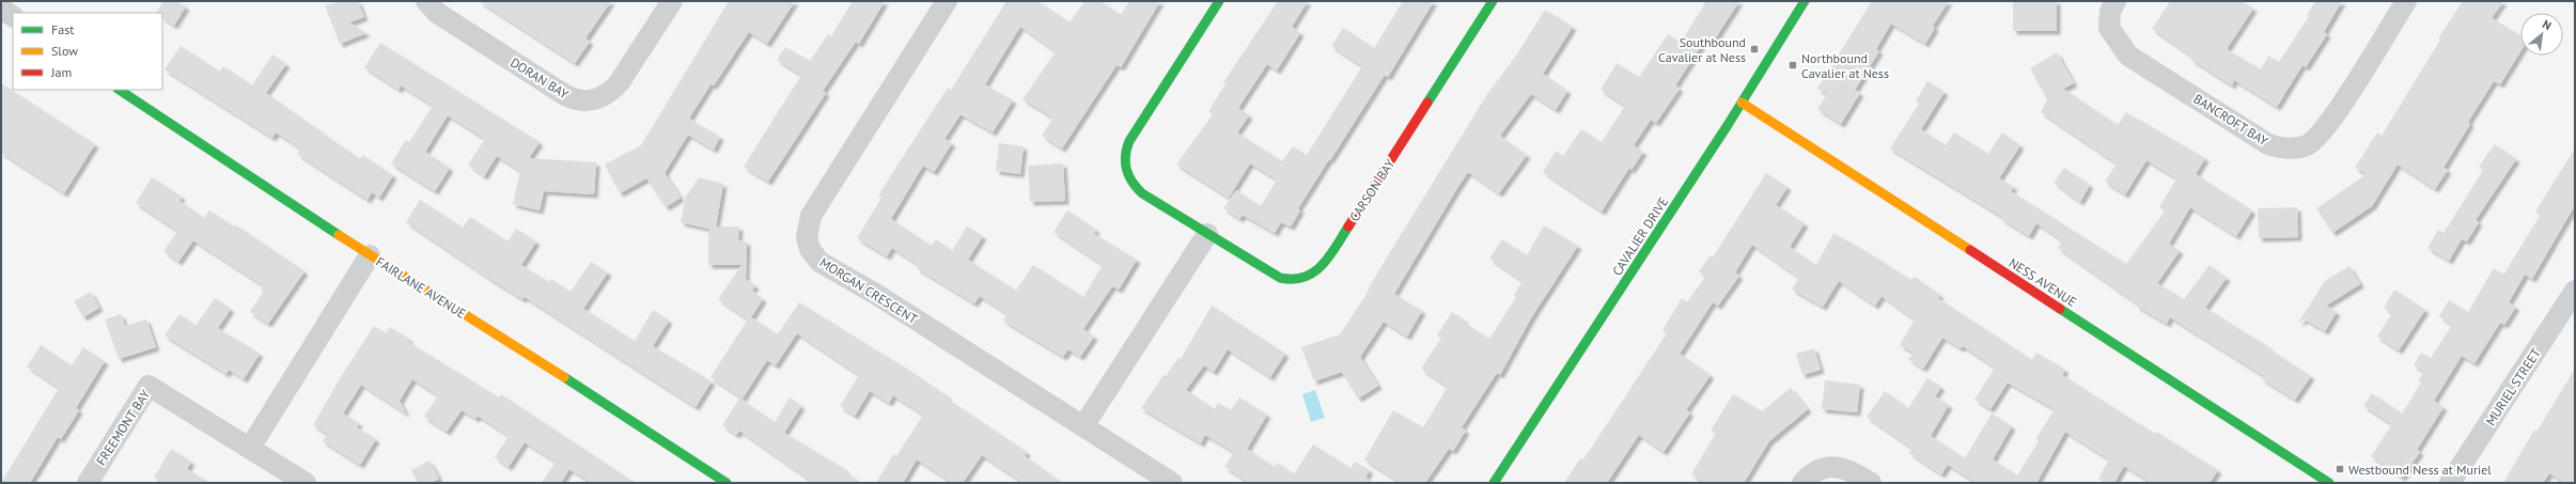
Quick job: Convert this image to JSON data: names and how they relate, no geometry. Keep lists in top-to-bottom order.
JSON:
{
  "streets": {
    "street": [
      "DORAN BAY",
      "BANCROFT BAY",
      "CARSON BAY",
      "CAVALIER DRIVE",
      "NESS AVENUE",
      "FAIRLANE AVENUE",
      "MORGAN CRESCENT",
      "MURIEL STREET",
      "FREEMONT BAY"
    ]
  },
  "crossings": [
    ["CAVALIER DRIVE", "NESS AVENUE"]
  ],
  "places": {
    "transit": ["Southbound Cavalier at Ness", "Northbound Cavalier at Ness", "Westbound Ness at Muriel"]
  },
  "legend": ["Fast", "Slow", "Jam"],
  "north": "top right"
}
